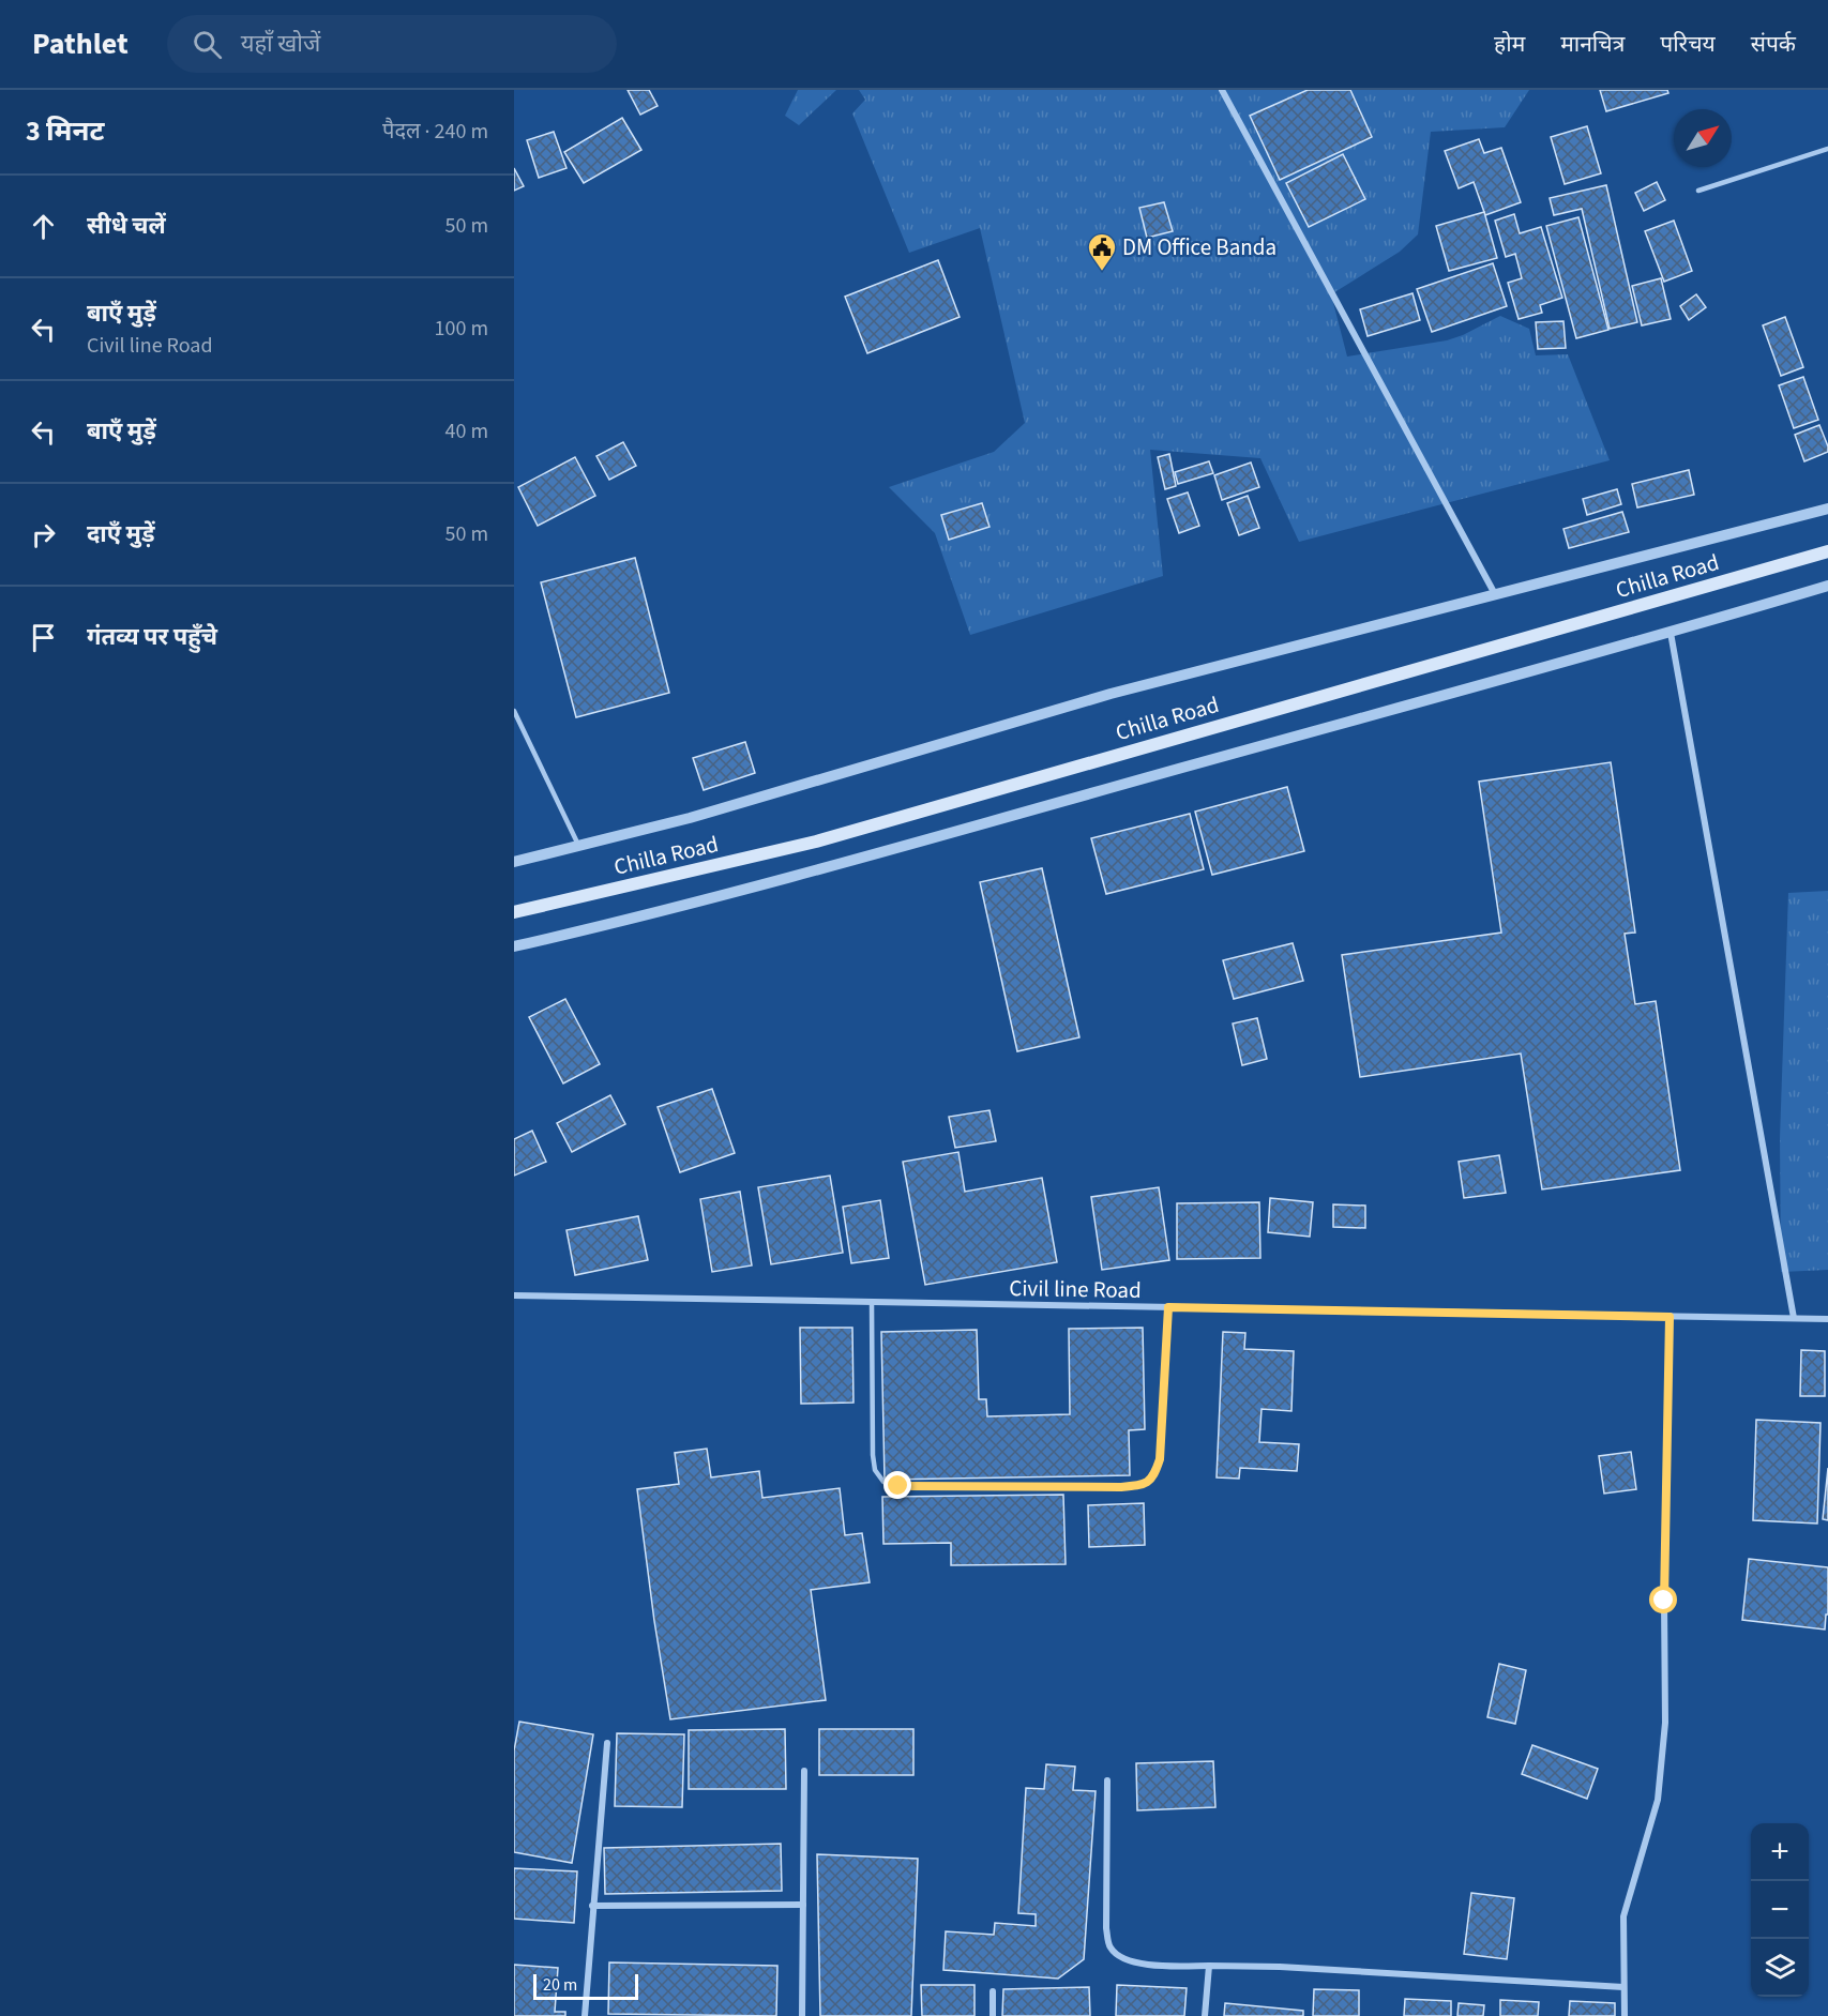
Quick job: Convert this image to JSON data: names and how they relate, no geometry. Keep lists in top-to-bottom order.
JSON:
{
  "streets": {
    "main road": ["Chilla Road"],
    "street": ["Civil line Road"]
  },
  "places": {
    "public building": ["DM Office Banda"]
  },
  "scale_bar": "20 m",
  "north": "top right",
  "page": {
    "header": "Pathlet",
    "search": "यहाँ खोजें",
    "nav": [
      "होम",
      "मानचित्र",
      "परिचय",
      "संपर्क"
    ],
    "heading": ["3 मिनट", "पैदल · 240 m"],
    "list": [
      ["सीधे चलें", "50 m"],
      ["बाएँ मुड़ें", "Civil line Road", "100 m"],
      ["बाएँ मुड़ें", "40 m"],
      ["दाएँ मुड़ें", "50 m"],
      "गंतव्य पर पहुँचे"
    ],
    "map_buttons": ["+", "−"],
    "scale": "20 m"
  }
}
